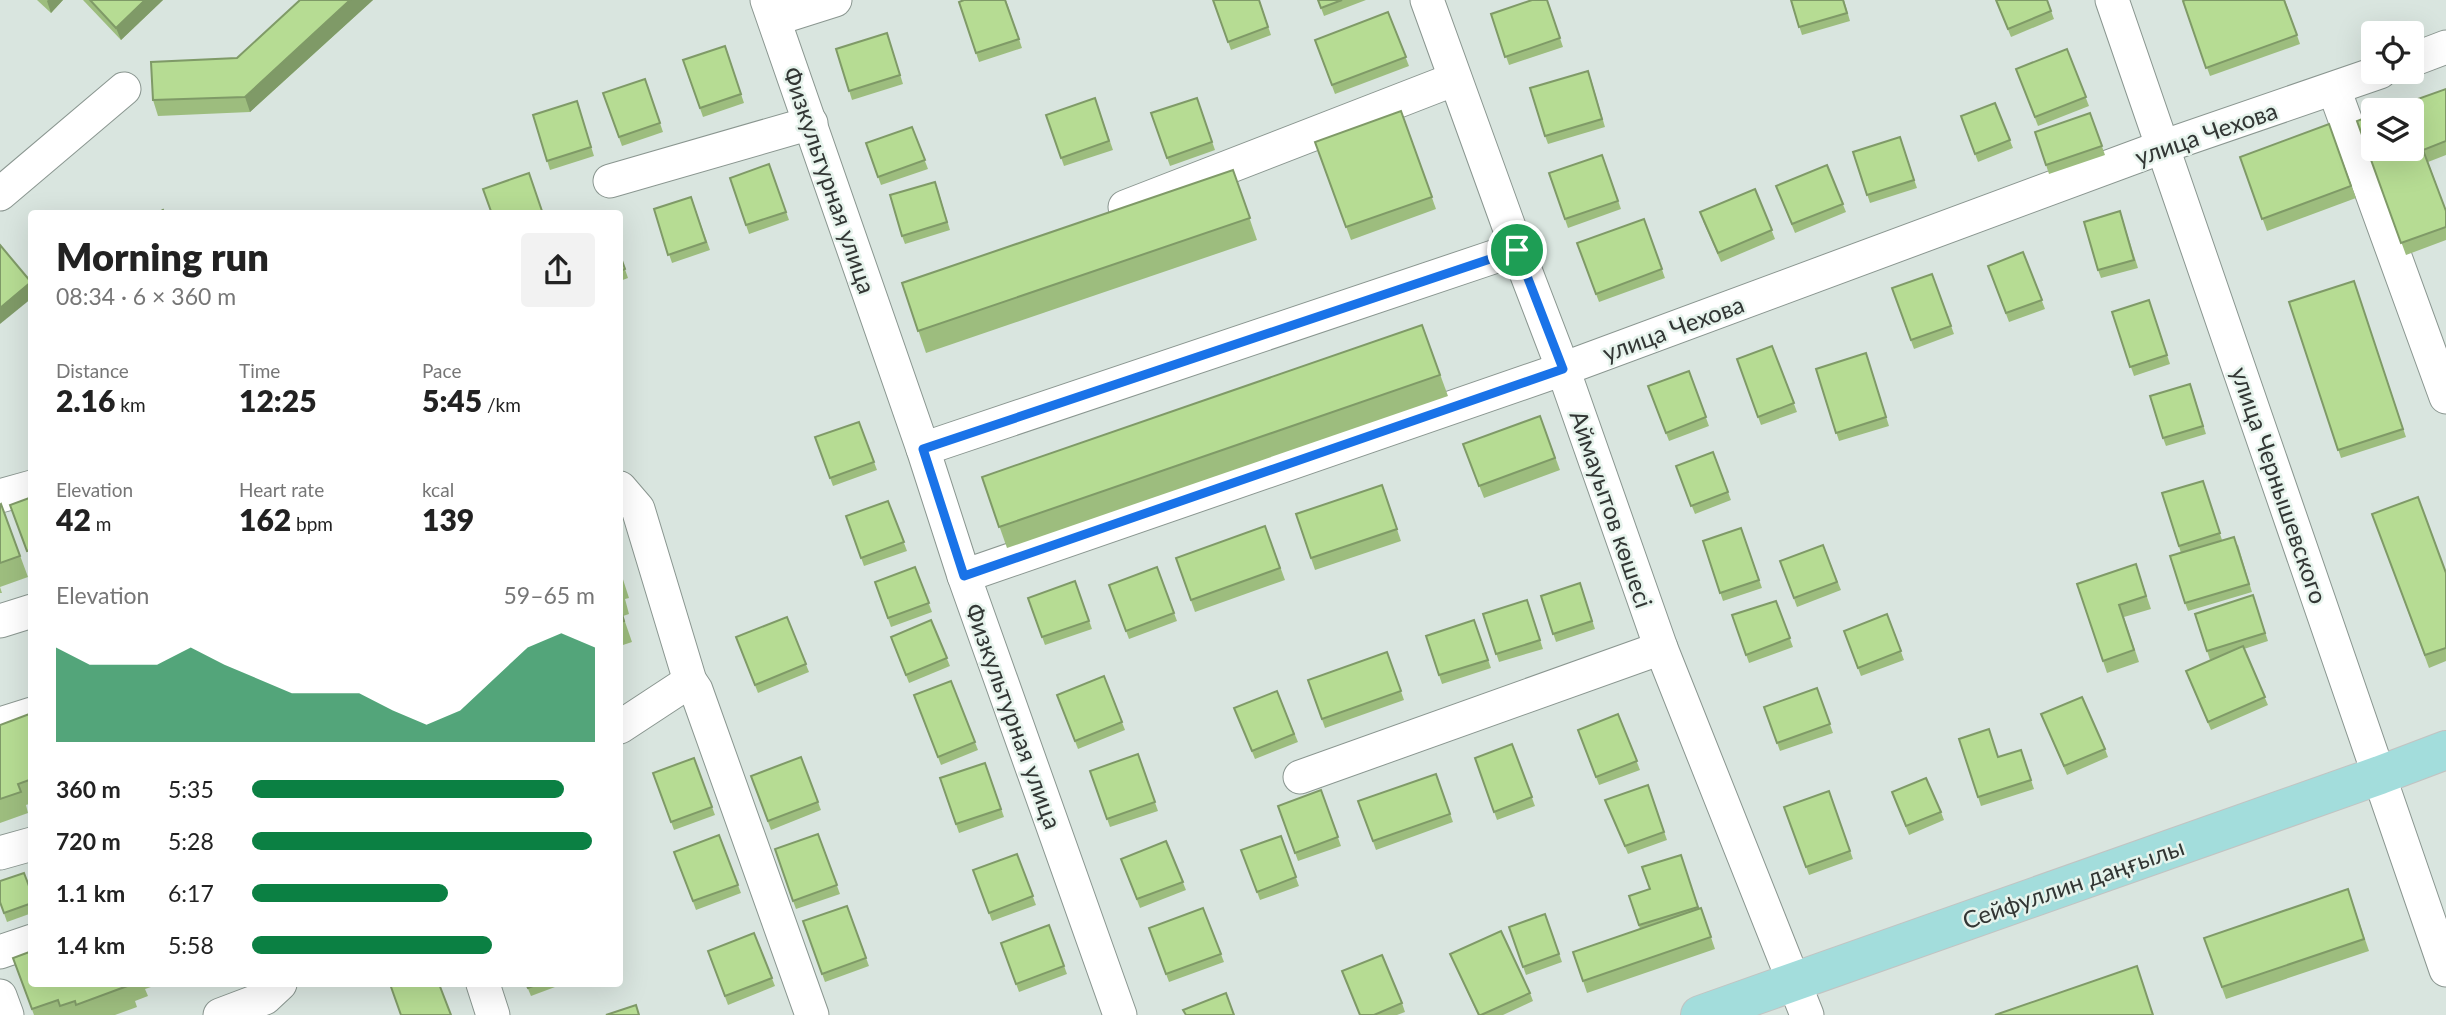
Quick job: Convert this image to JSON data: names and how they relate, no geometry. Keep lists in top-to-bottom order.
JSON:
{
  "streets": {
    "main road": ["Сейфуллин даңғылы"],
    "street": [
      "улица Чехова",
      "Физкультурная улица",
      "улица Чернышевского",
      "Аймауытов көшесі"
    ]
  },
  "crossings": [
    ["улица Чехова", "Физкультурная улица"],
    ["улица Чехова", "улица Чернышевского"],
    ["улица Чехова", "Аймауытов көшесі"],
    ["улица Чернышевского", "Сейфуллин даңғылы"],
    ["Аймауытов көшесі", "Сейфуллин даңғылы"]
  ],
  "page": {
    "heading": ["Morning run", "08:34 · 6 × 360 m"],
    "stats": [
      ["Distance", "2.16 km"],
      ["Time", "12:25"],
      ["Pace", "5:45 /km"],
      ["Elevation", "42 m"],
      ["Heart rate", "162 bpm"],
      ["kcal", "139"]
    ],
    "chart": ["Elevation", "59–65 m"],
    "list": [
      {
        "name": "360 m",
        "note": "5:35"
      },
      {
        "name": "720 m",
        "note": "5:28"
      },
      {
        "name": "1.1 km",
        "note": "6:17"
      },
      {
        "name": "1.4 km",
        "note": "5:58"
      }
    ]
  }
}
